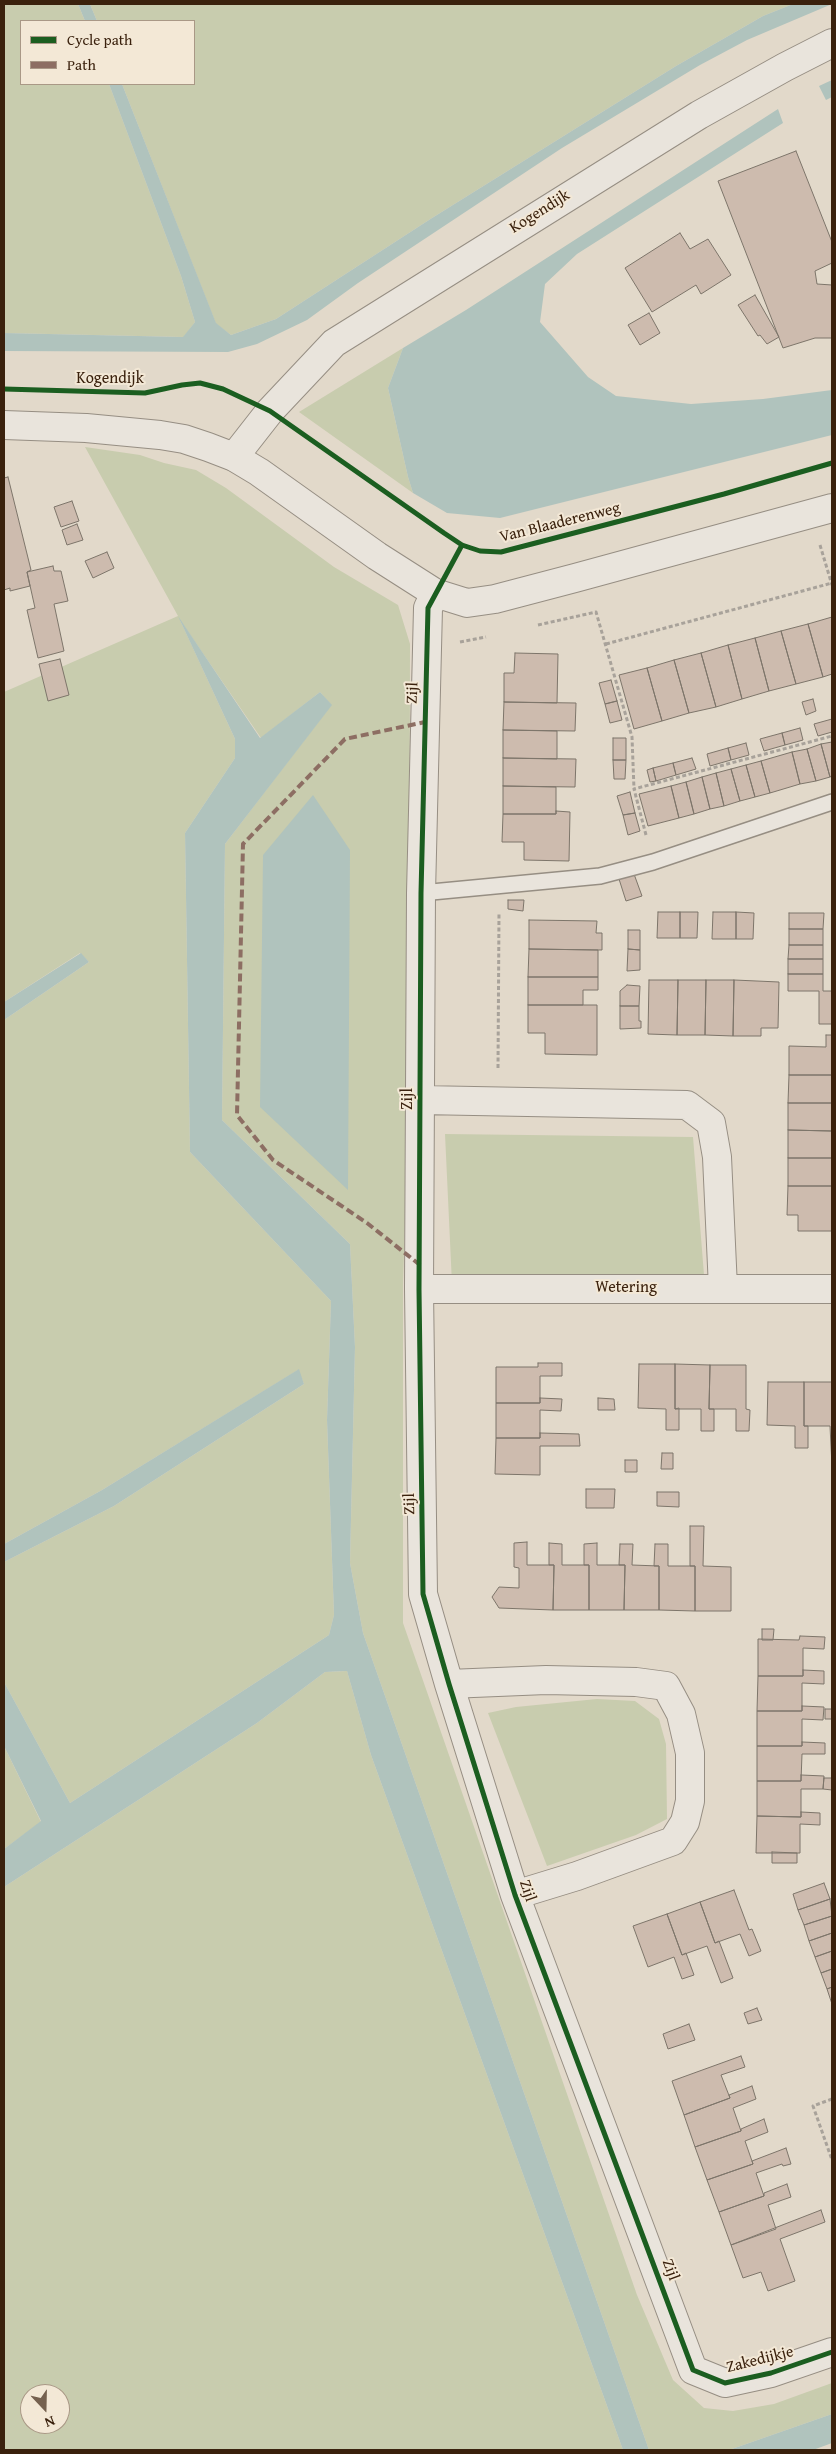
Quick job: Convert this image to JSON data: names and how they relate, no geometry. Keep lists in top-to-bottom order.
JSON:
{
  "streets": {
    "street": [
      "Kogendijk",
      "Zijl",
      "Wetering",
      "Zakedijkje"
    ],
    "cycle path": ["Van Blaaderenweg"]
  },
  "crossings": [
    ["Zijl", "Wetering"],
    ["Zijl", "Zakedijkje"]
  ],
  "legend": ["Cycle path", "Path"],
  "north": "bottom"
}
